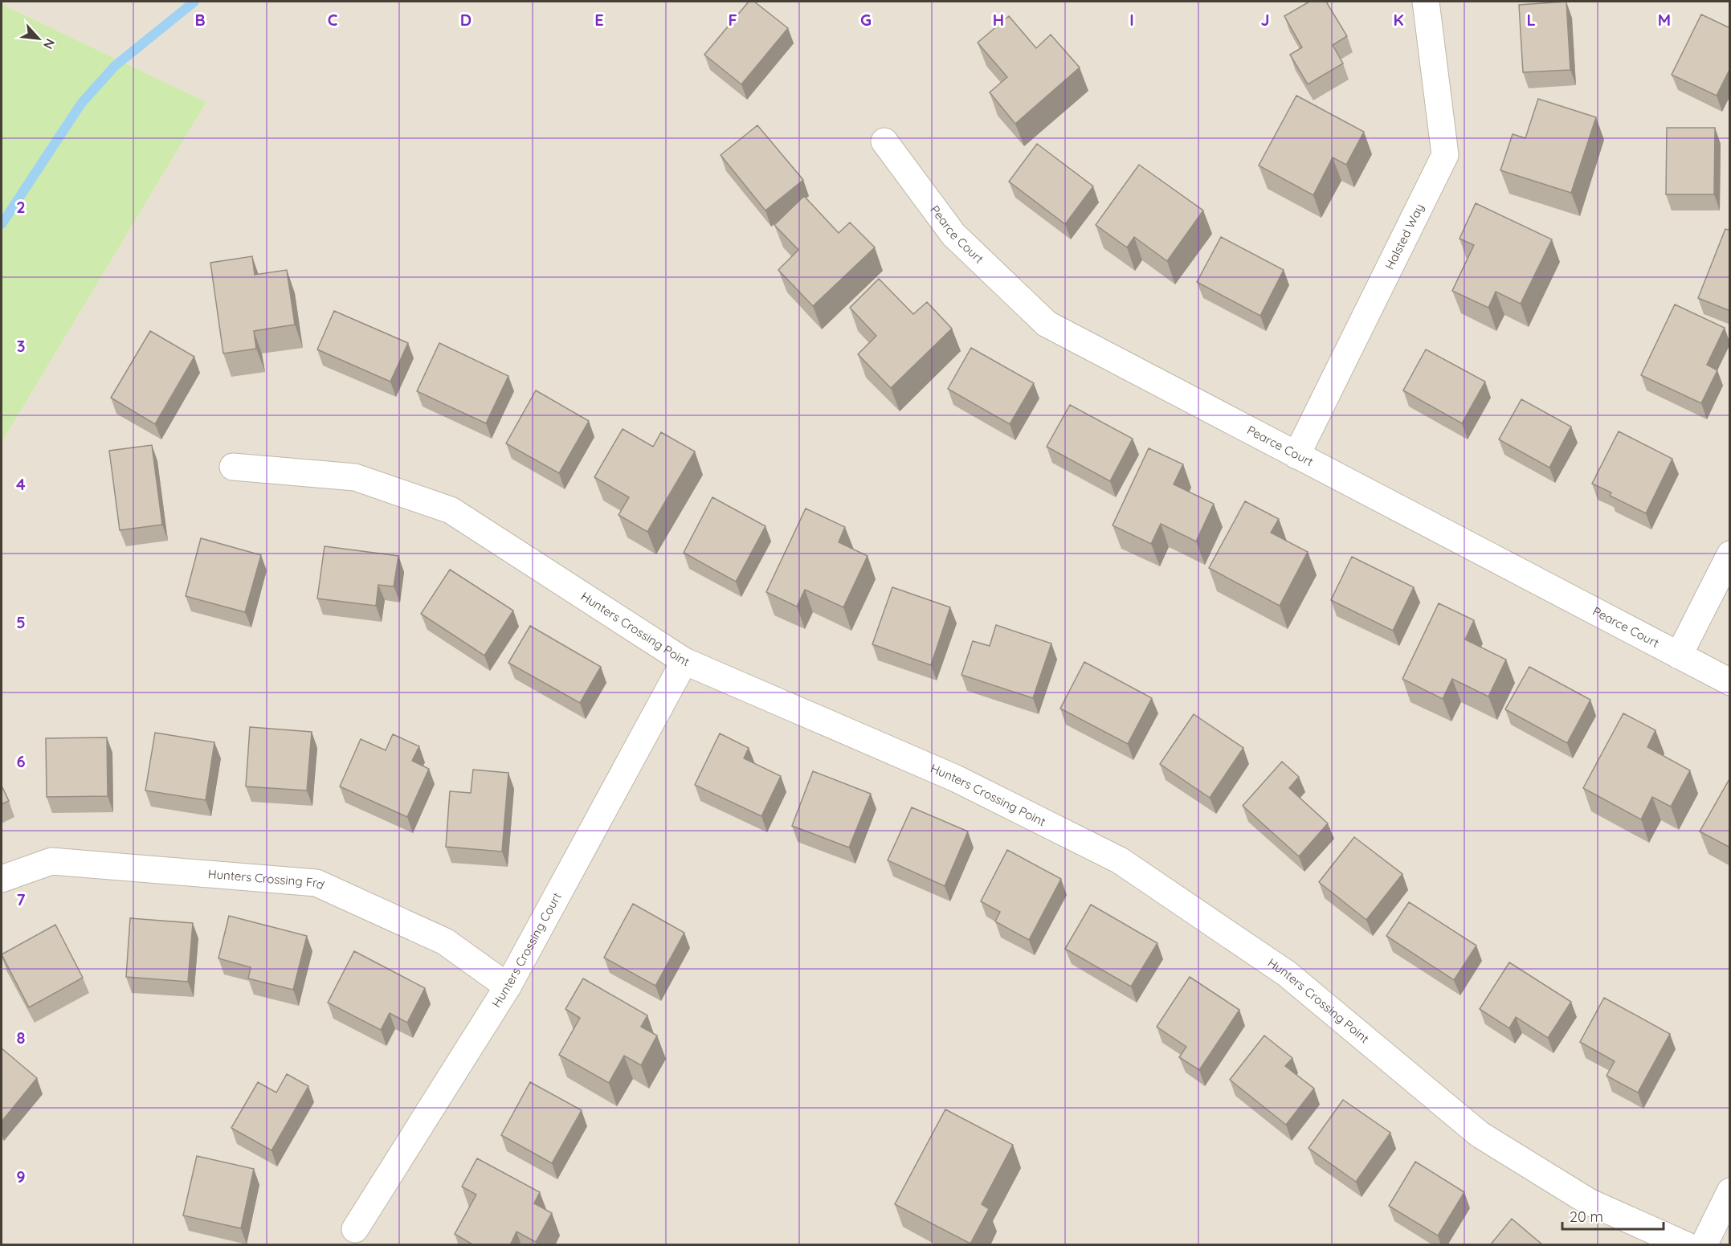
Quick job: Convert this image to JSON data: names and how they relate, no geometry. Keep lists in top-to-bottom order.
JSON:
{
  "streets": {
    "street": [
      "Pearce Court",
      "Halsted Way",
      "Hunters Crossing Point",
      "Hunters Crossing Frd",
      "Hunters Crossing Court"
    ]
  },
  "crossings": [
    ["Pearce Court", "Halsted Way"],
    ["Hunters Crossing Point", "Hunters Crossing Court"],
    ["Hunters Crossing Frd", "Hunters Crossing Court"]
  ],
  "scale_bar": "20 m",
  "north": "bottom right",
  "grid": {
    "columns": [
      "B",
      "C",
      "D",
      "E",
      "F",
      "G",
      "H",
      "I",
      "J",
      "K",
      "L",
      "M"
    ],
    "rows": [
      "2",
      "3",
      "4",
      "5",
      "6",
      "7",
      "8",
      "9"
    ]
  }
}
